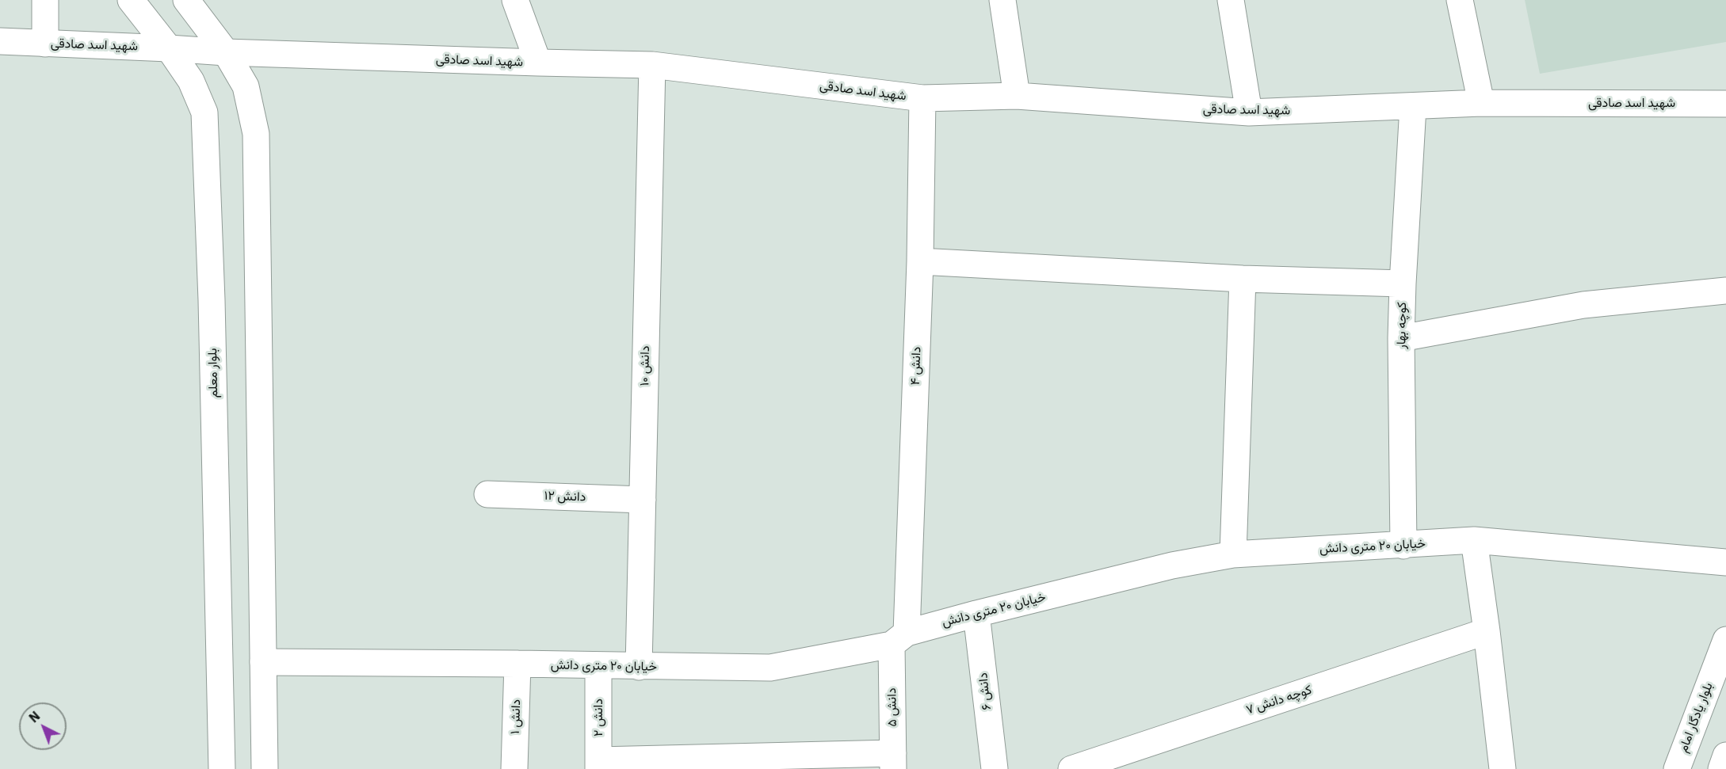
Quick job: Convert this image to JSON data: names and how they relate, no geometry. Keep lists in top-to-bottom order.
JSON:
{
  "streets": {
    "street": [
      "شهید اسد صادقی",
      "کوچه بهار",
      "دانش ۱۰",
      "دانش ۴",
      "بلوار معلم",
      "دانش ۱۲",
      "خیابان ۲۰ متری دانش",
      "دانش ۶",
      "کوچه دانش ۷",
      "دانش ۵",
      "دانش ۱",
      "دانش ۲",
      "بلوار یادگار امام"
    ]
  },
  "crossings": [
    ["شهید اسد صادقی", "کوچه بهار"],
    ["شهید اسد صادقی", "دانش ۱۰"],
    ["شهید اسد صادقی", "دانش ۴"],
    ["شهید اسد صادقی", "بلوار معلم"],
    ["کوچه بهار", "خیابان ۲۰ متری دانش"],
    ["دانش ۱۰", "دانش ۱۲"],
    ["دانش ۱۰", "خیابان ۲۰ متری دانش"],
    ["دانش ۴", "خیابان ۲۰ متری دانش"],
    ["دانش ۴", "دانش ۵"],
    ["خیابان ۲۰ متری دانش", "دانش ۶"],
    ["خیابان ۲۰ متری دانش", "دانش ۵"],
    ["خیابان ۲۰ متری دانش", "دانش ۱"],
    ["خیابان ۲۰ متری دانش", "دانش ۲"]
  ],
  "north": "top left"
}
